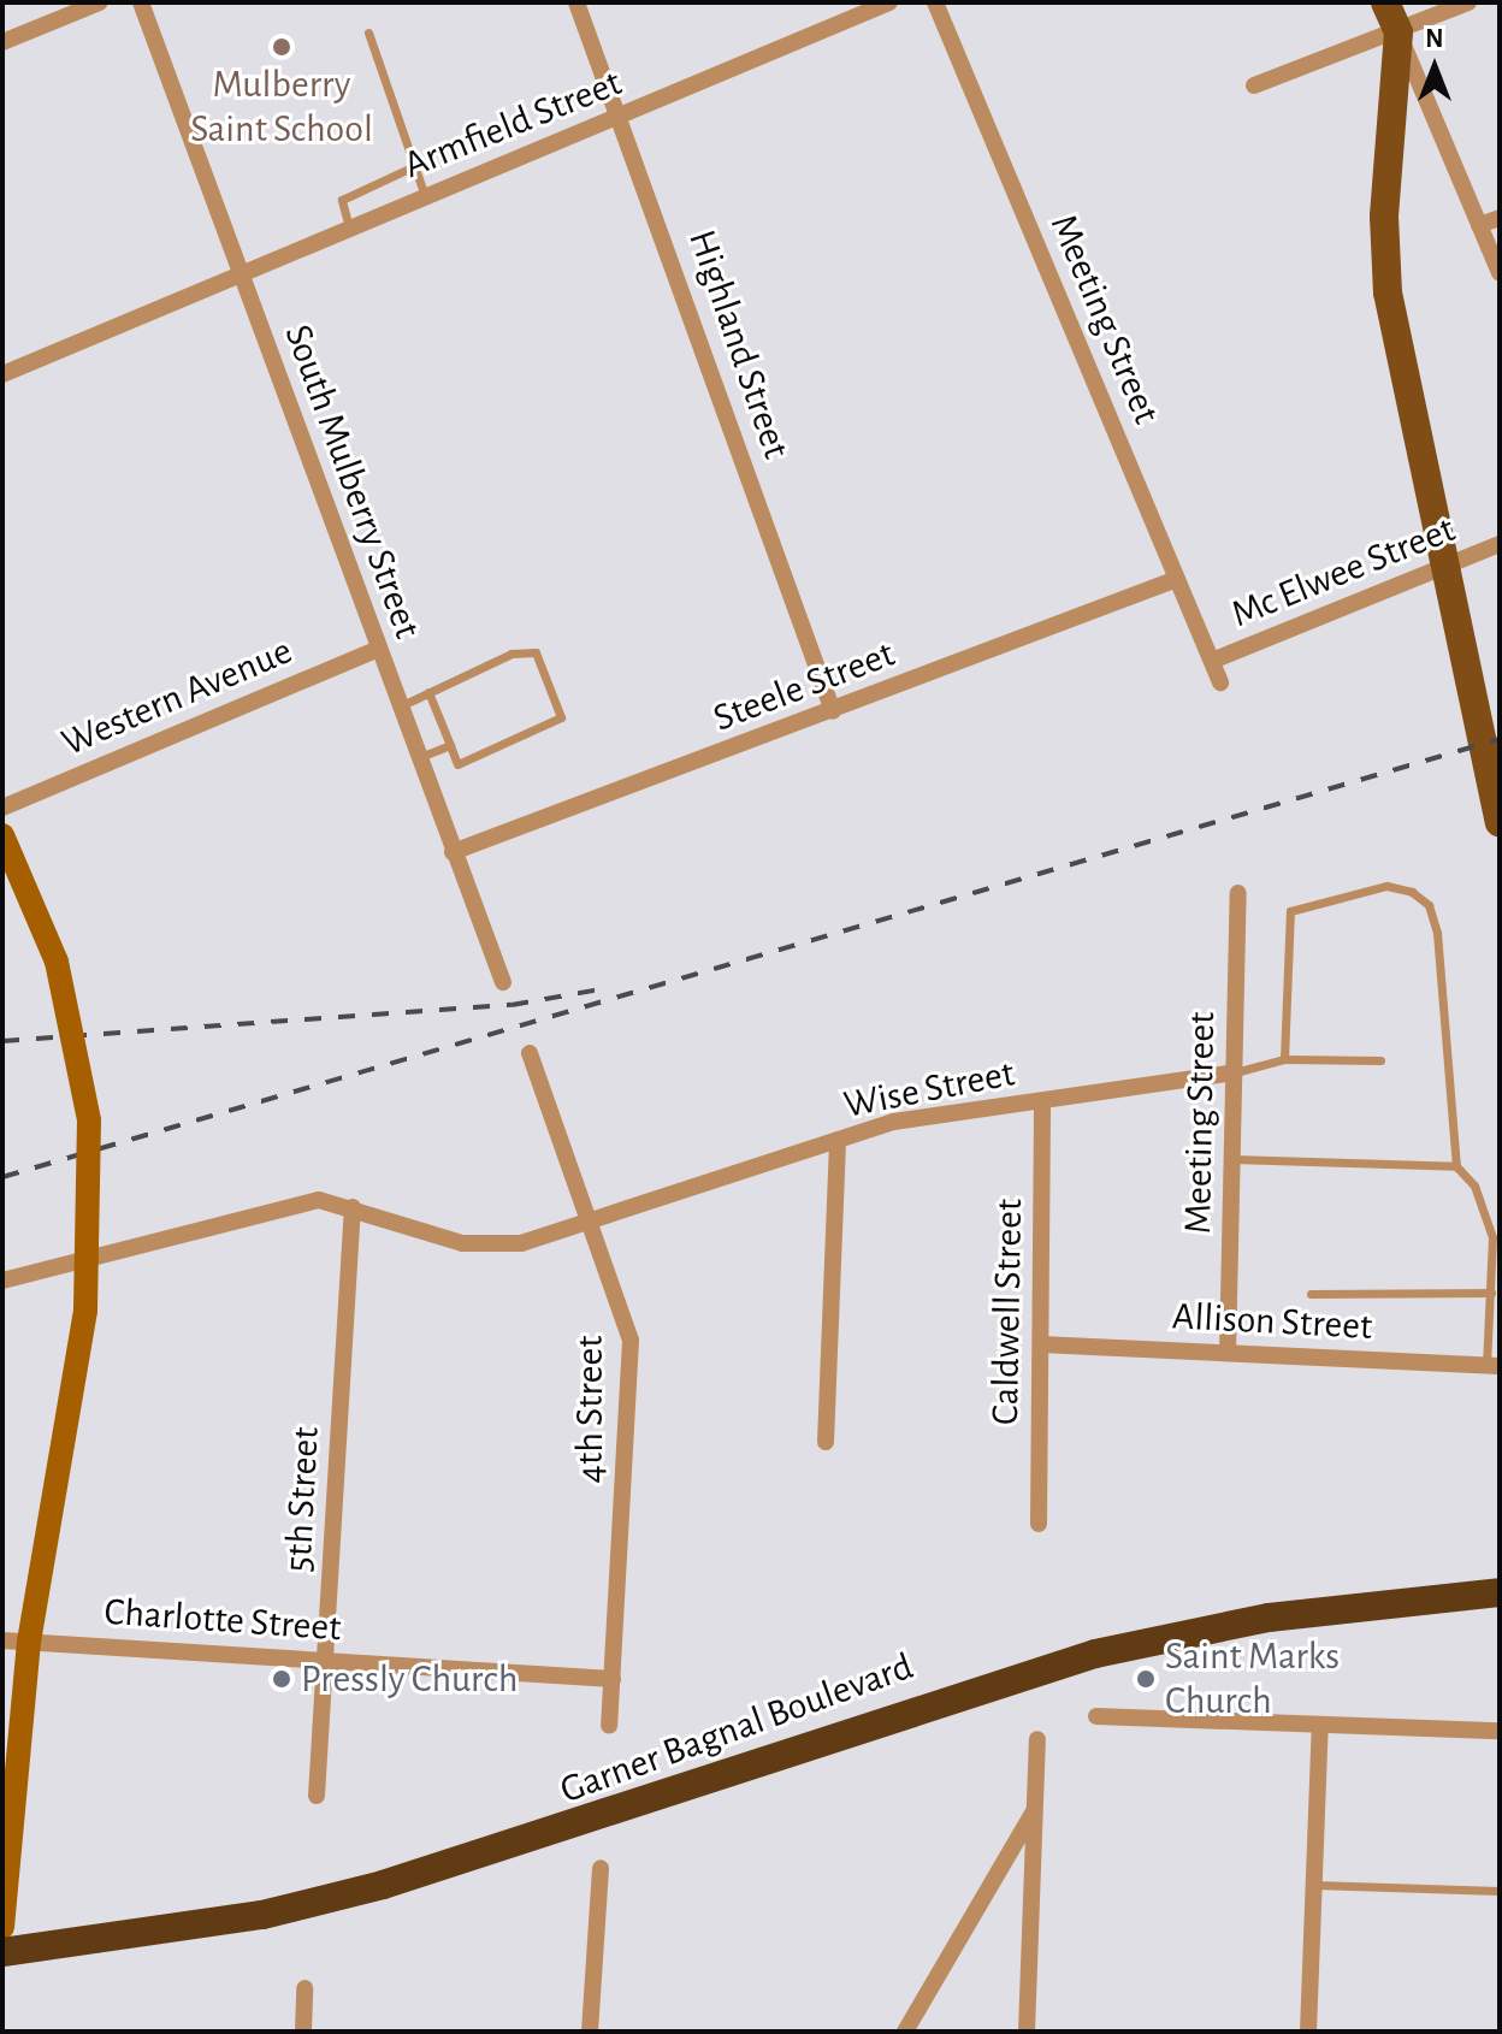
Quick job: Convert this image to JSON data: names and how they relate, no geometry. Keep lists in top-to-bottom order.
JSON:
{
  "streets": {
    "highway": ["Garner Bagnal Boulevard"],
    "street": [
      "Armfield Street",
      "Meeting Street",
      "Highland Street",
      "South Mulberry Street",
      "Mc Elwee Street",
      "Steele Street",
      "Western Avenue",
      "Wise Street",
      "Caldwell Street",
      "Allison Street",
      "4th Street",
      "5th Street",
      "Charlotte Street"
    ]
  },
  "crossings": [
    ["Armfield Street", "Highland Street"],
    ["Armfield Street", "South Mulberry Street"],
    ["Meeting Street", "Mc Elwee Street"],
    ["Meeting Street", "Steele Street"],
    ["Meeting Street", "Wise Street"],
    ["Meeting Street", "Allison Street"],
    ["Highland Street", "Steele Street"],
    ["South Mulberry Street", "Steele Street"],
    ["South Mulberry Street", "Western Avenue"],
    ["Wise Street", "Caldwell Street"],
    ["Wise Street", "4th Street"],
    ["Wise Street", "5th Street"],
    ["Caldwell Street", "Allison Street"],
    ["4th Street", "Charlotte Street"],
    ["5th Street", "Charlotte Street"]
  ],
  "places": ["Mulberry Saint School", "Pressly Church", "Saint Marks Church"],
  "north": "top"
}
